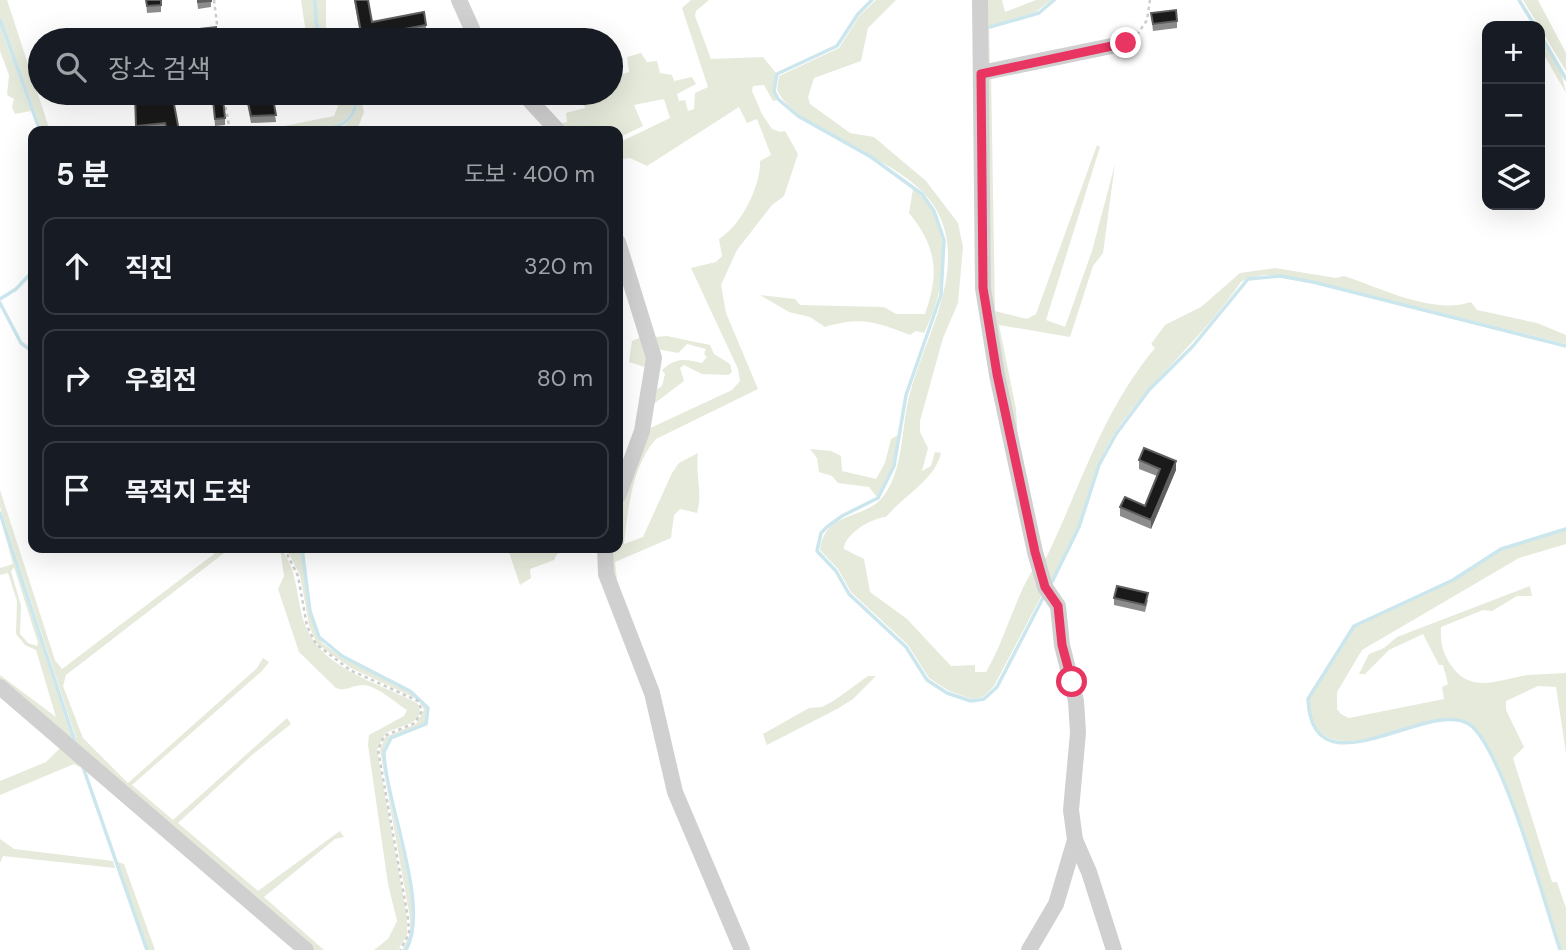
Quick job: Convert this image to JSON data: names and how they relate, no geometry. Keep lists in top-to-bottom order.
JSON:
{
  "page": {
    "map_buttons": ["+", "−"],
    "search": "장소 검색",
    "heading": ["5 분", "도보 · 400 m"],
    "list": [
      ["직진", "320 m"],
      ["우회전", "80 m"],
      "목적지 도착"
    ]
  }
}
